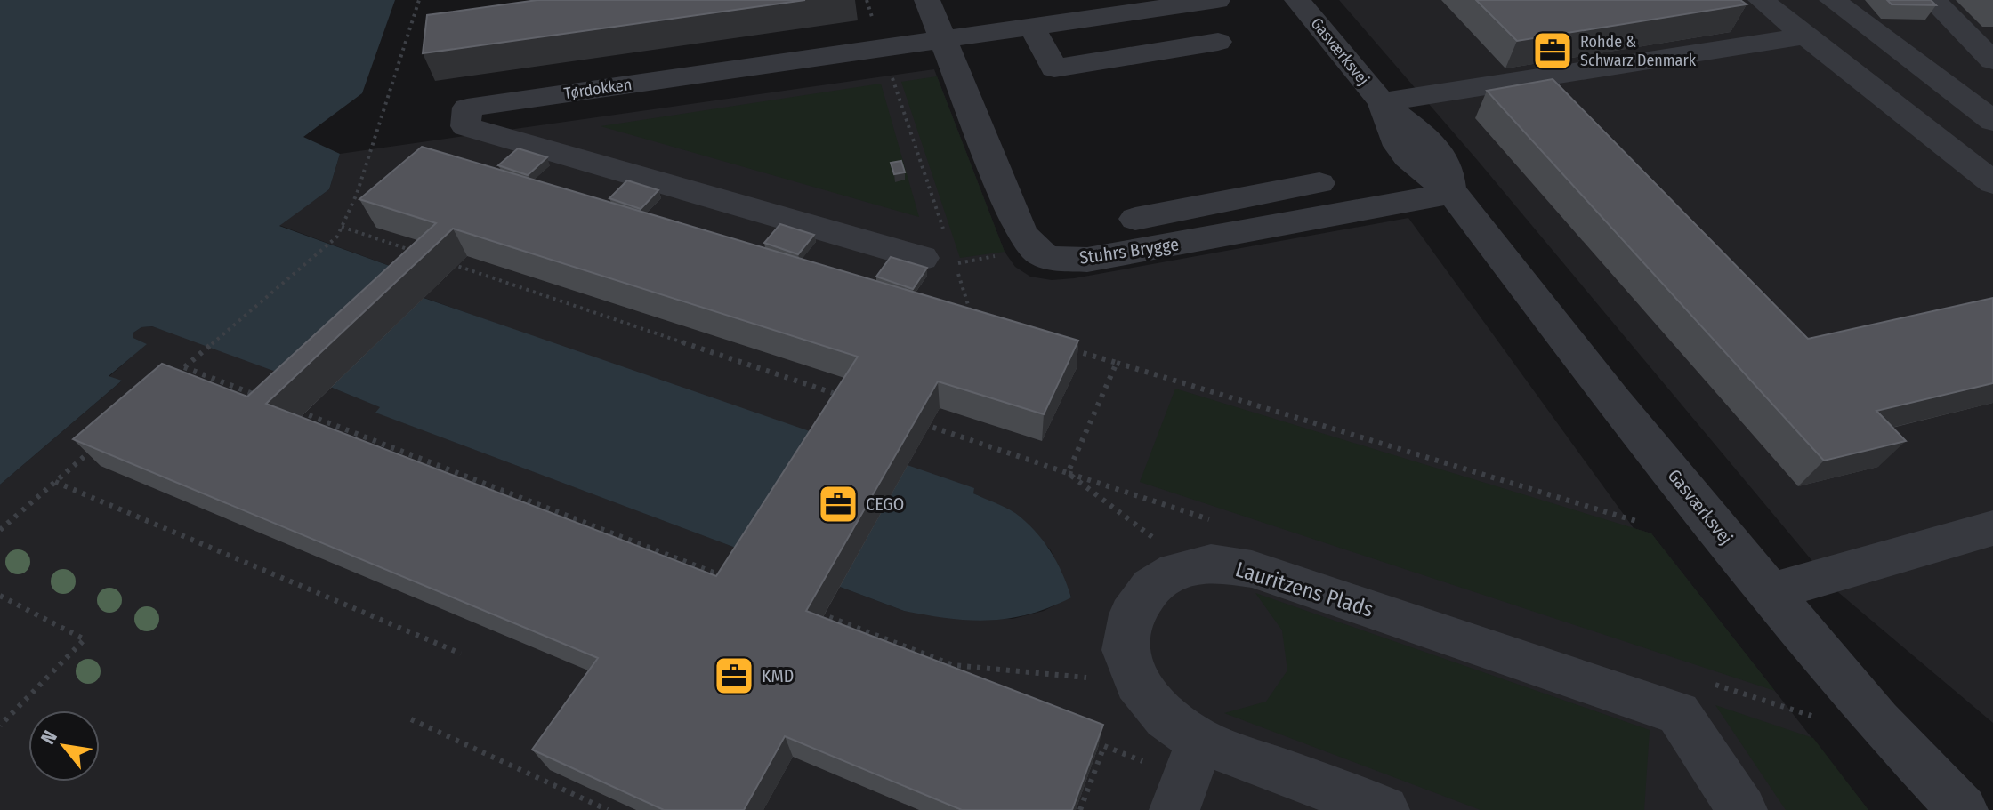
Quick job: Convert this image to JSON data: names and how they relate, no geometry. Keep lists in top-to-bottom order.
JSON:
{
  "streets": {
    "street": [
      "Gasværksvej",
      "Tørdokken",
      "Stuhrs Brygge",
      "Lauritzens Plads"
    ]
  },
  "crossings": [
    ["Gasværksvej", "Stuhrs Brygge"]
  ],
  "places": {
    "office": ["Rohde & Schwarz Denmark", "CEGO", "KMD"]
  },
  "north": "top left"
}
